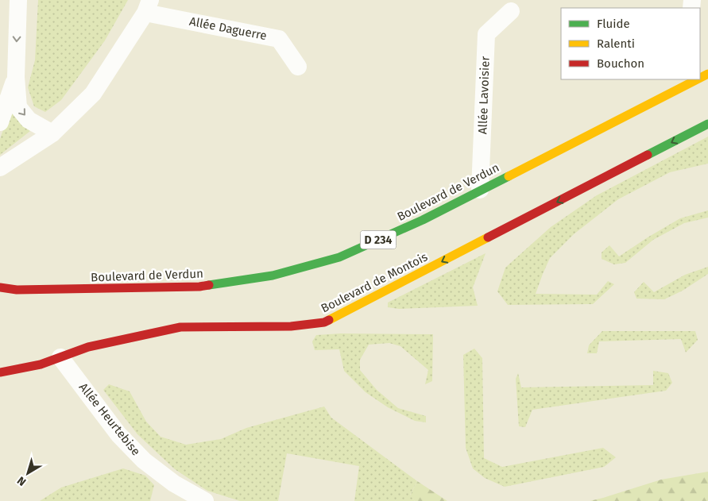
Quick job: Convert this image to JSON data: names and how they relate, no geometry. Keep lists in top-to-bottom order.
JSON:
{
  "streets": {
    "main road": ["Boulevard de Verdun", "D 234", "Boulevard de Montois"],
    "street": ["Allée Daguerre", "Allée Lavoisier", "Allée Heurtebise"]
  },
  "crossings": [
    ["Allée Lavoisier", "Boulevard de Verdun"],
    ["Boulevard de Verdun", "D 234"],
    ["Boulevard de Montois", "Allée Heurtebise"]
  ],
  "one_way": ["Boulevard de Montois"],
  "legend": ["Fluide", "Ralenti", "Bouchon"],
  "north": "bottom left"
}
